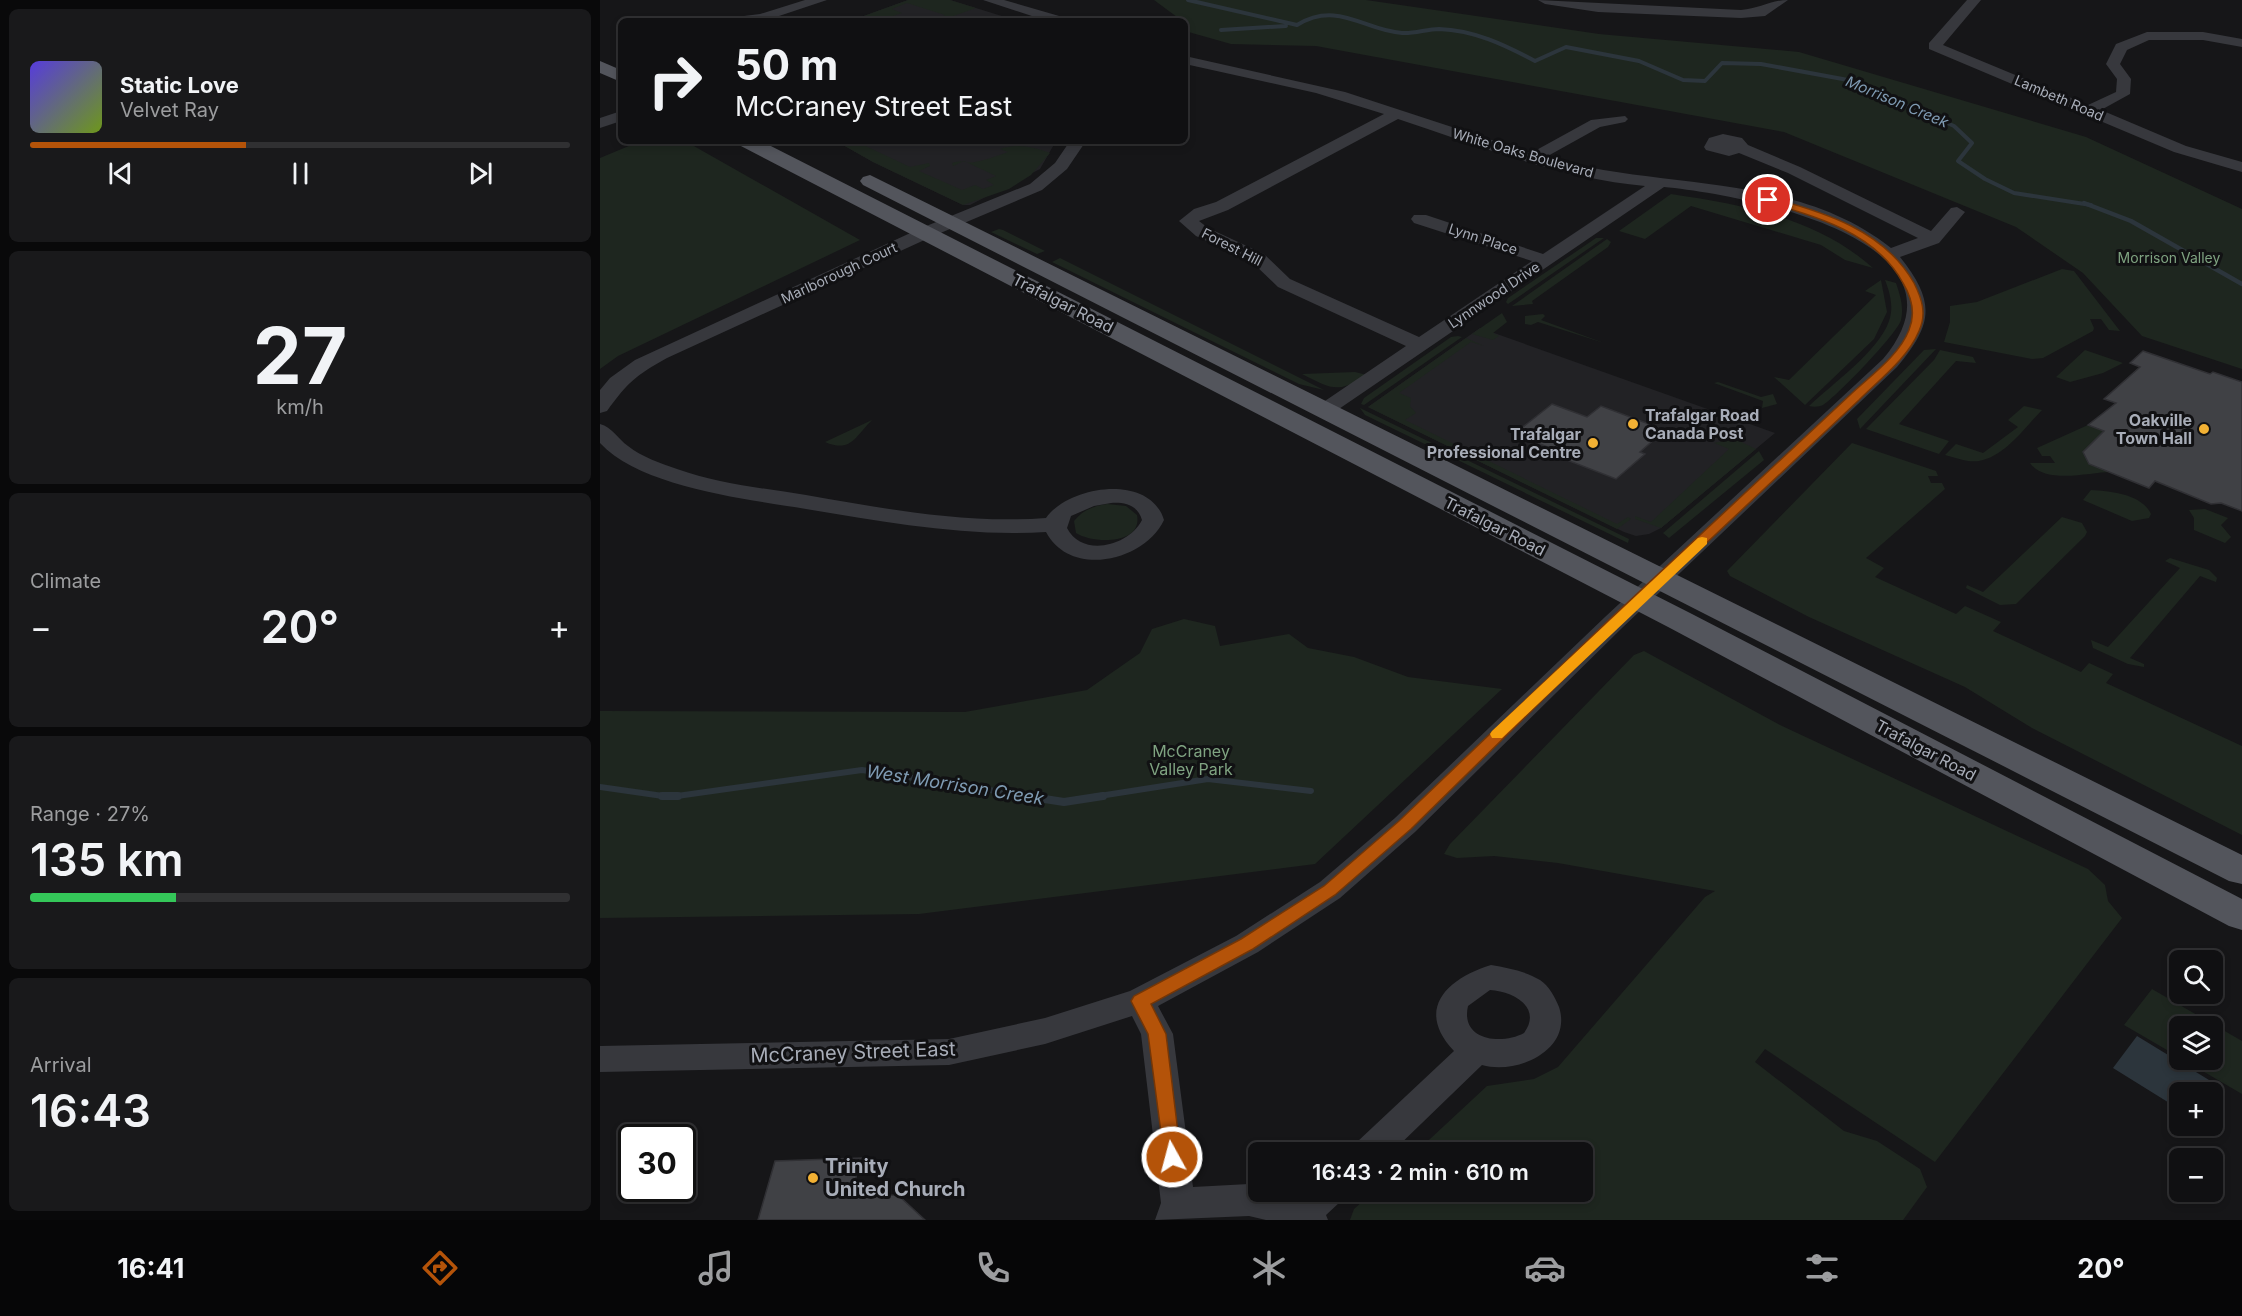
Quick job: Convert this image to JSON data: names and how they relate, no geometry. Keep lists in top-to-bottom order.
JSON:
{
  "streets": {
    "main road": ["Trafalgar Road"],
    "street": [
      "Lambeth Road",
      "White Oaks Boulevard",
      "Lynn Place",
      "Forest Hill",
      "Marlborough Court",
      "Lynnwood Drive",
      "McCraney Street East"
    ]
  },
  "crossings": [
    ["White Oaks Boulevard", "Forest Hill"],
    ["White Oaks Boulevard", "Lynnwood Drive"],
    ["White Oaks Boulevard", "Trafalgar Road"],
    ["White Oaks Boulevard", "McCraney Street East"],
    ["Lynn Place", "Lynnwood Drive"],
    ["Forest Hill", "Lynnwood Drive"],
    ["Marlborough Court", "Trafalgar Road"],
    ["Lynnwood Drive", "Trafalgar Road"],
    ["Trafalgar Road", "McCraney Street East"]
  ],
  "water": ["Morrison Creek", "West Morrison Creek"],
  "parks": ["Morrison Valley", "McCraney Valley Park"],
  "places": [
    "Trafalgar Road Canada Post",
    "Oakville Town Hall",
    "Trafalgar Professional Centre",
    "Trinity United Church"
  ],
  "page": {
    "turn": ["50 m", "McCraney Street East"],
    "song": ["Static Love", "Velvet Ray"],
    "tile": [
      ["27", "km/h"],
      "Climate",
      ["Range · 27%", "135 km"],
      ["Arrival", "16:43"]
    ],
    "heat": ["−", "20°", "+"],
    "map_buttons": ["+", "−"],
    "limit": "30",
    "trip": "16:43 · 2 min · 610 m",
    "tabs": ["16:41", "20°"]
  }
}
